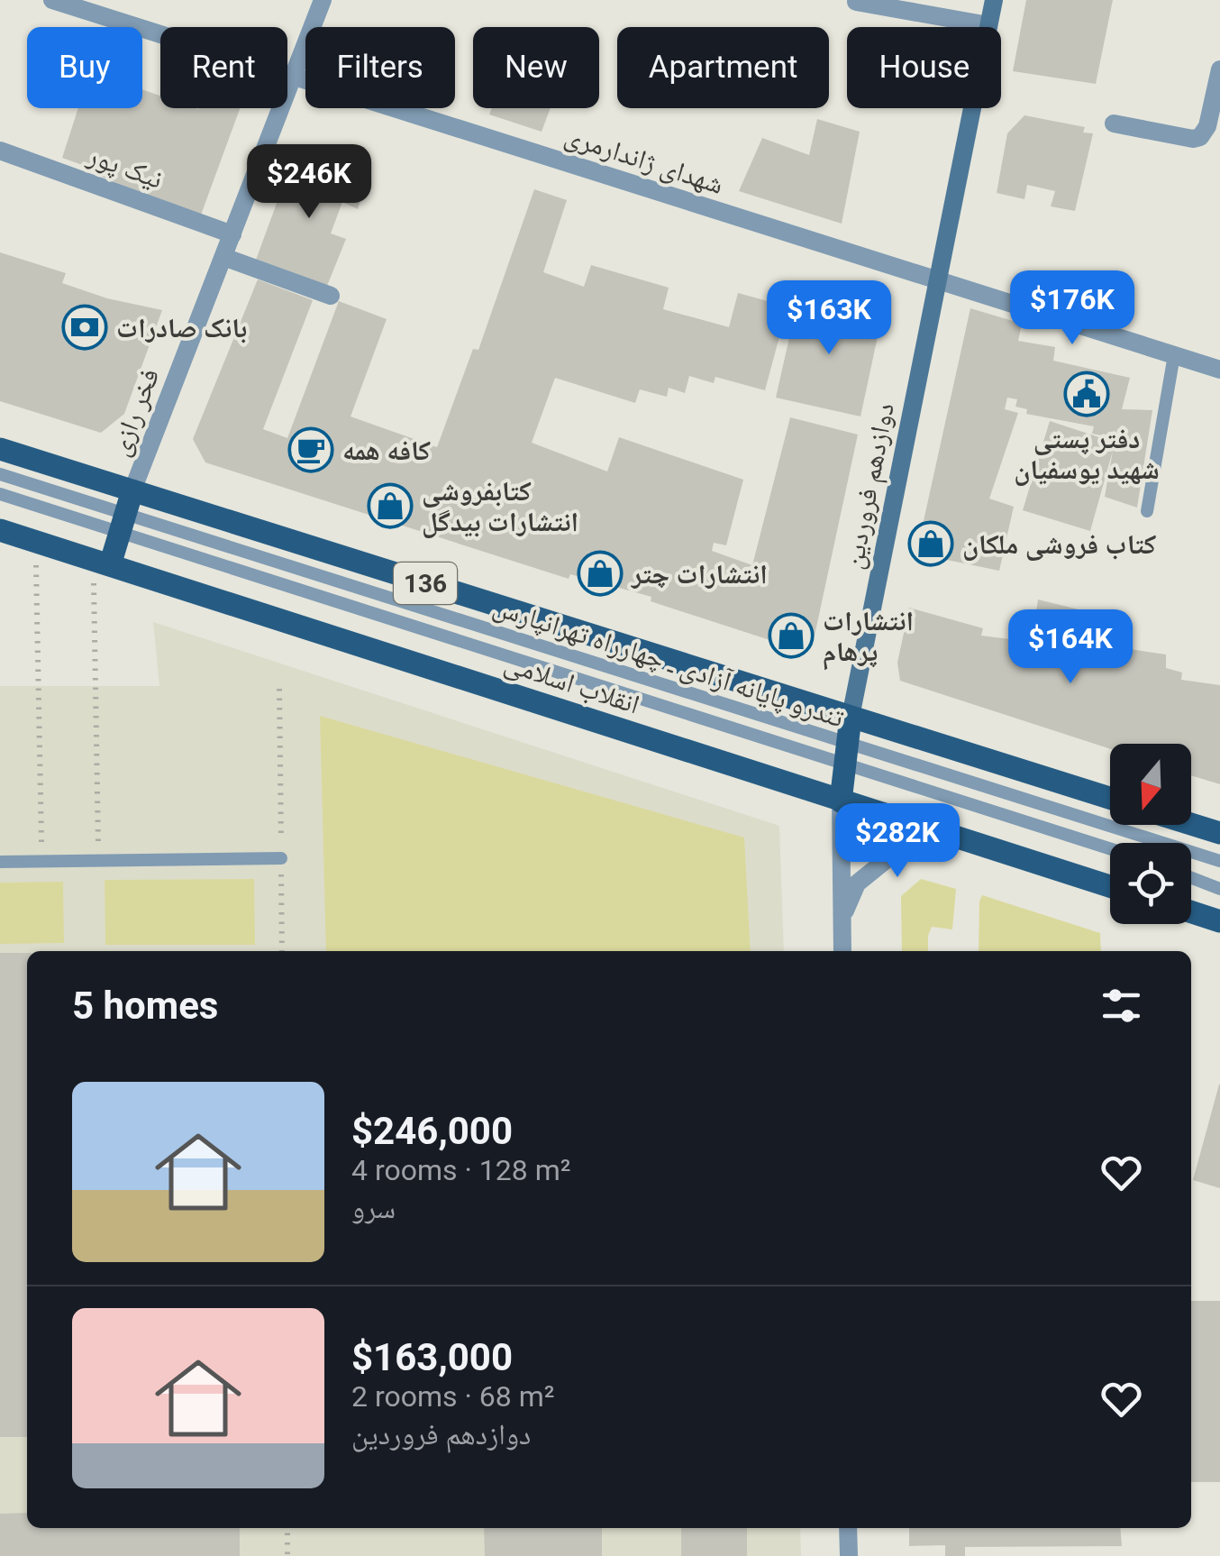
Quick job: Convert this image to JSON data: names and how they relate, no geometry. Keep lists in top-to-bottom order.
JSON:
{
  "streets": {
    "main road": ["دوازدهم فروردین", "136", "انقلاب اسلامی"],
    "street": ["شهدای ژاندارمری", "نیک پور", "فخر رازی"],
    "lane": ["تندرو پایانه آزادی ـ چهارراه تهرانپارس"]
  },
  "crossings": [
    ["شهدای ژاندارمری", "فخر رازی"],
    ["شهدای ژاندارمری", "دوازدهم فروردین"],
    ["نیک پور", "فخر رازی"],
    ["فخر رازی", "انقلاب اسلامی"],
    ["دوازدهم فروردین", "انقلاب اسلامی"]
  ],
  "places": {
    "bank": ["بانک صادرات"],
    "public building": ["دفتر پستی شهید یوسفیان"],
    "cafe": ["کافه همه"],
    "shop": [
      "کتابفروشی انتشارات بیدگل",
      "کتاب فروشی ملکان",
      "انتشارات چتر",
      "انتشارات پرهام"
    ]
  },
  "north": "bottom",
  "page": {
    "chip": [
      "Buy",
      "Rent",
      "Filters",
      "New",
      "Apartment",
      "House"
    ],
    "price": [
      "$246K",
      "$176K",
      "$163K",
      "$164K",
      "$282K"
    ],
    "heading": "5 homes",
    "list": [
      {
        "name": "$246,000",
        "note": "4 rooms · 128 m² · سرو"
      },
      {
        "name": "$163,000",
        "note": "2 rooms · 68 m² · دوازدهم فروردین"
      }
    ]
  }
}
